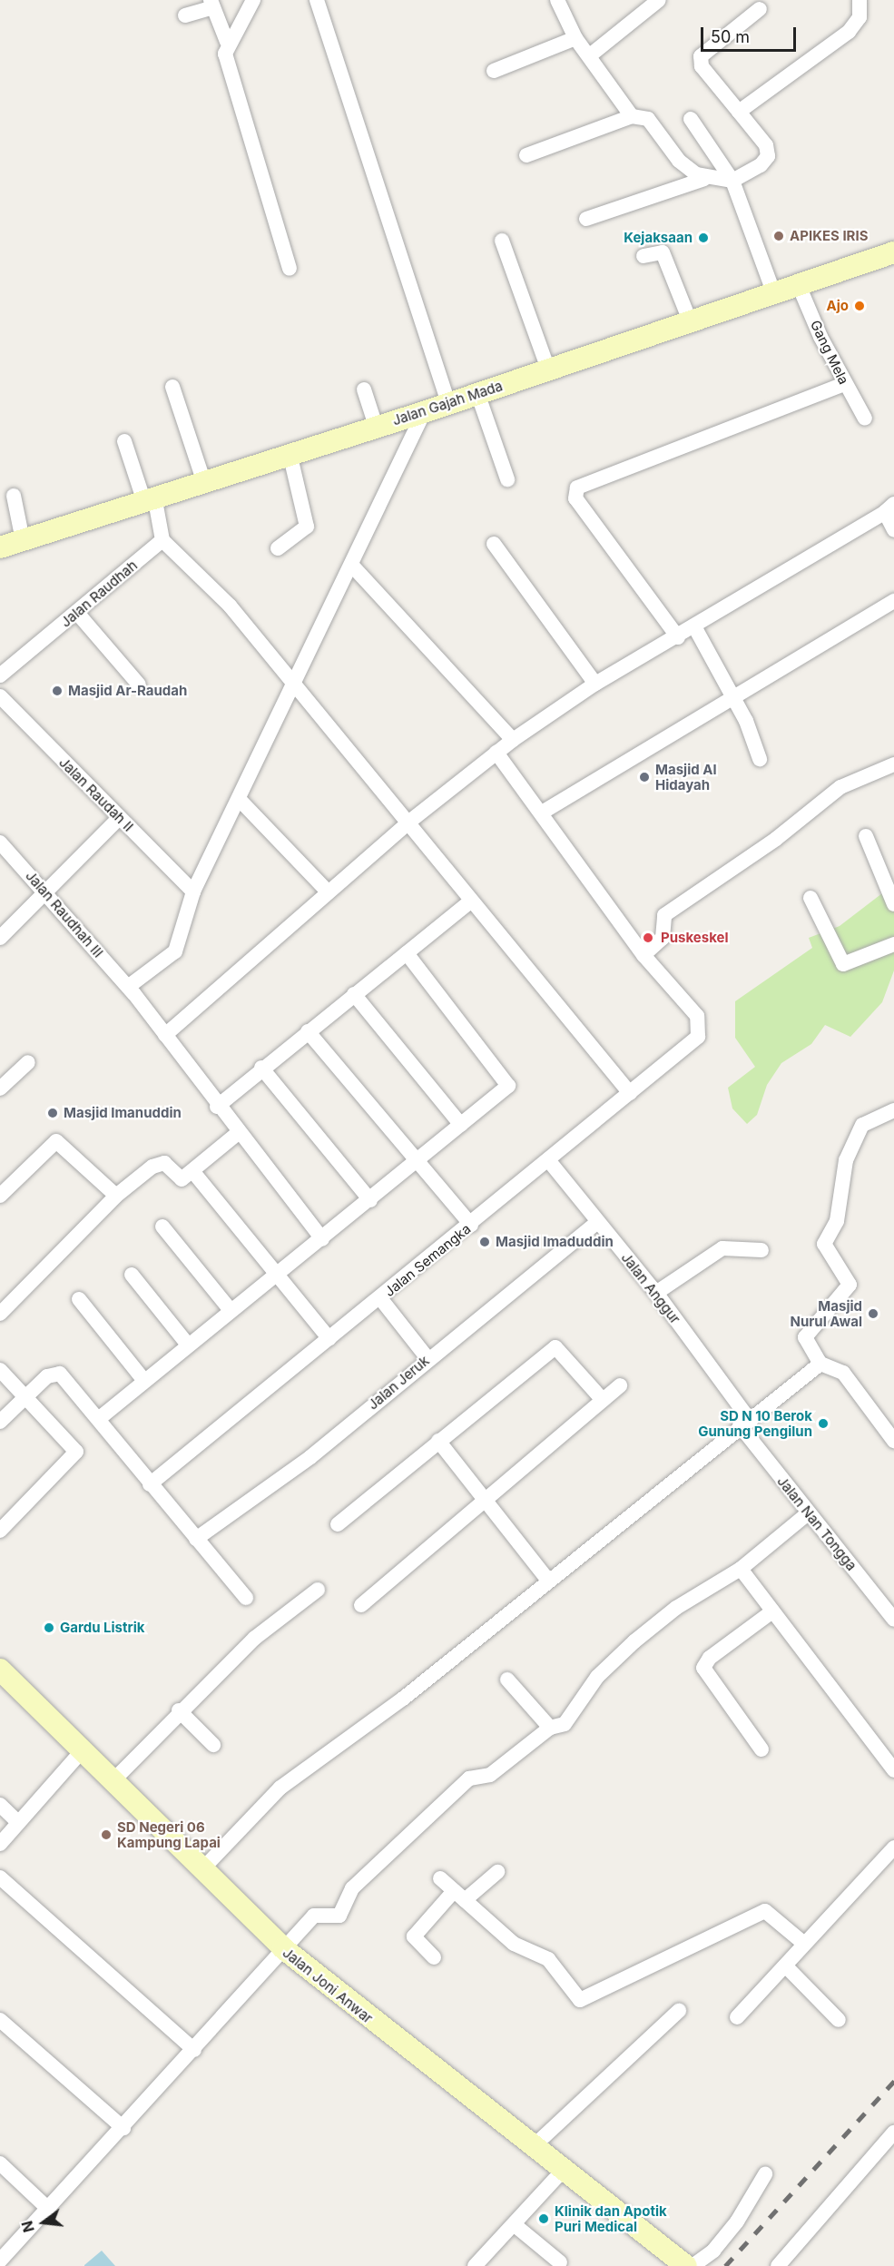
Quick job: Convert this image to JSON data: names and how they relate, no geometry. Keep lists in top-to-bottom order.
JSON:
{
  "streets": {
    "main road": ["Jalan Gajah Mada", "Jalan Joni Anwar"],
    "street": [
      "Gang Mela",
      "Jalan Raudhah",
      "Jalan Raudah II",
      "Jalan Raudhah III",
      "Jalan Semangka",
      "Jalan Anggur",
      "Jalan Jeruk",
      "Jalan Nan Tongga"
    ]
  },
  "crossings": [
    ["Gang Mela", "Jalan Gajah Mada"],
    ["Jalan Semangka", "Jalan Anggur"],
    ["Jalan Anggur", "Jalan Jeruk"],
    ["Jalan Anggur", "Jalan Nan Tongga"]
  ],
  "places": [
    "APIKES IRIS",
    "Kejaksaan",
    "Ajo",
    "Masjid Ar-Raudah",
    "Masjid Al Hidayah",
    "Puskeskel",
    "Masjid Imanuddin",
    "Masjid Imaduddin",
    "Masjid Nurul Awal",
    "SD N 10 Berok Gunung Pengilun",
    "Gardu Listrik",
    "SD Negeri 06 Kampung Lapai",
    "Klinik dan Apotik Puri Medical"
  ],
  "scale_bar": "50 m",
  "north": "left"
}
